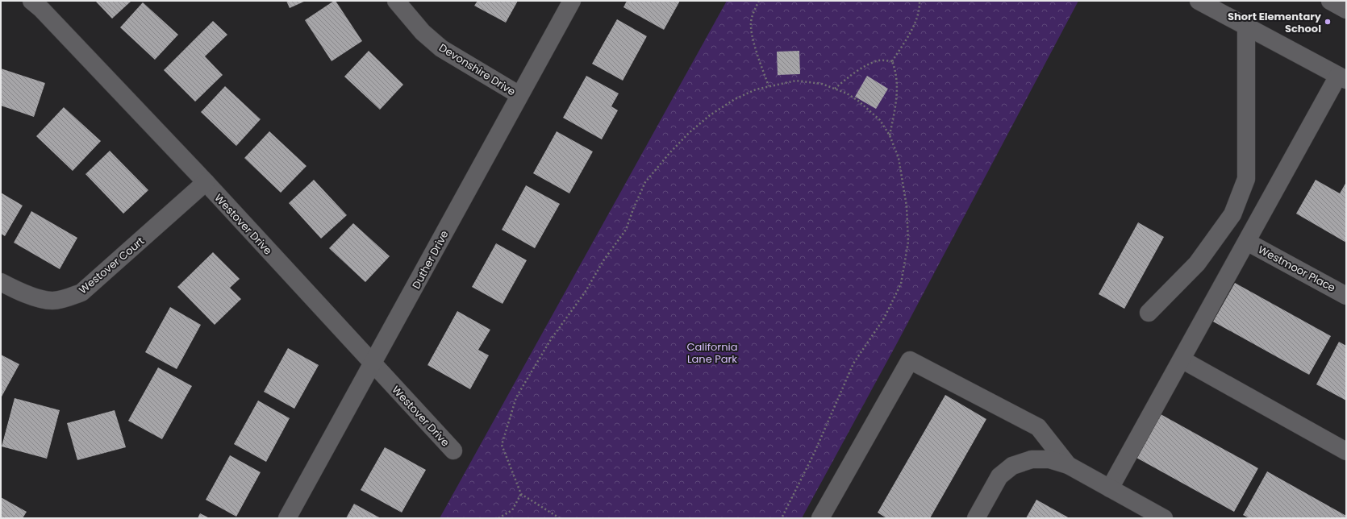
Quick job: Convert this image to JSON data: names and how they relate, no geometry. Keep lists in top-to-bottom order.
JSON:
{
  "streets": {
    "street": [
      "Devonshire Drive",
      "Westover Drive",
      "Duther Drive",
      "Westover Court",
      "Westmoor Place"
    ]
  },
  "crossings": [
    ["Devonshire Drive", "Duther Drive"],
    ["Westover Drive", "Duther Drive"],
    ["Westover Drive", "Westover Court"]
  ],
  "parks": ["California Lane Park"],
  "places": ["Short Elementary School"]
}
